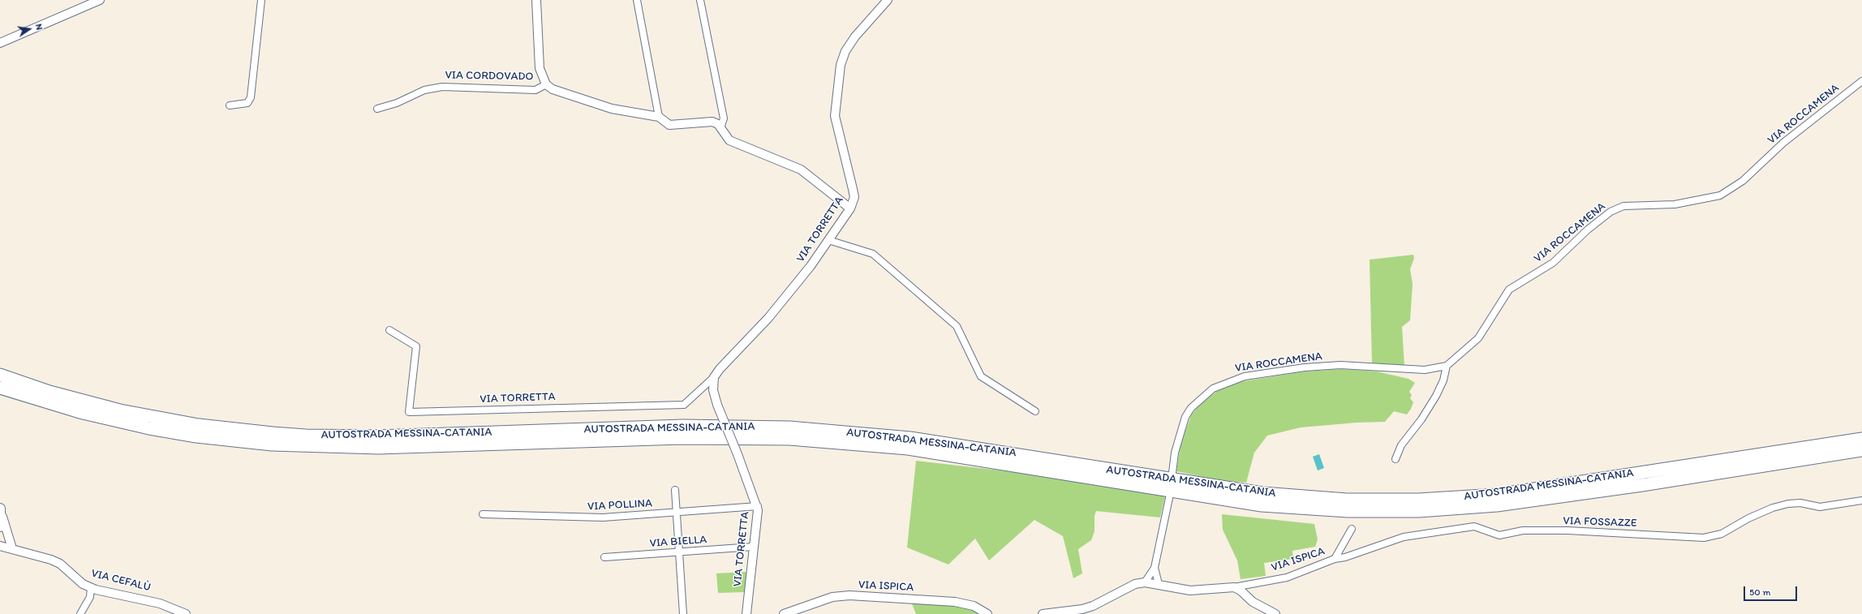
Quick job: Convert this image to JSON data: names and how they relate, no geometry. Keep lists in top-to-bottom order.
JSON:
{
  "streets": {
    "highway": ["AUTOSTRADA MESSINA-CATANIA"],
    "street": [
      "VIA CORDOVADO",
      "VIA ROCCAMENA",
      "VIA TORRETTA",
      "VIA POLLINA",
      "VIA FOSSAZZE",
      "VIA BIELLA",
      "VIA ISPICA",
      "VIA CEFALÙ"
    ]
  },
  "crossings": [
    ["VIA CORDOVADO", "VIA TORRETTA"],
    ["VIA TORRETTA", "VIA POLLINA"],
    ["VIA TORRETTA", "VIA BIELLA"],
    ["VIA FOSSAZZE", "VIA ISPICA"]
  ],
  "scale_bar": "50 m",
  "north": "right"
}
